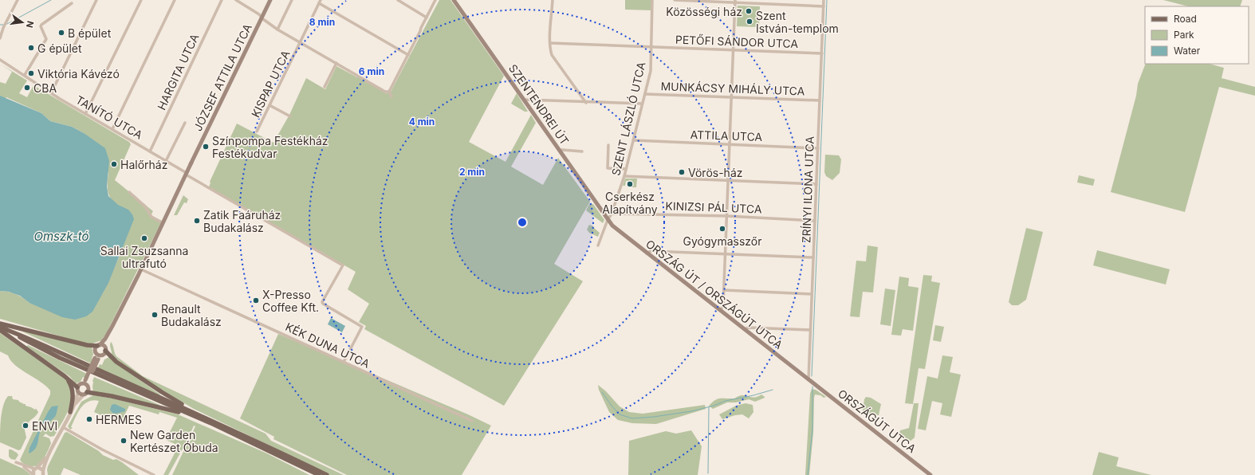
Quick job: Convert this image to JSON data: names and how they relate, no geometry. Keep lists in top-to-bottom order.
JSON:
{
  "streets": {
    "main road": [
      "JÓZSEF ATTILA UTCA",
      "SZENTENDREI ÚT",
      "ORSZÁG ÚT / ORSZÁGÚT UTCA",
      "ORSZÁGÚT UTCA"
    ],
    "street": [
      "PETŐFI SÁNDOR UTCA",
      "HARGITA UTCA",
      "KISPAP UTCA",
      "MUNKÁCSY MIHÁLY UTCA",
      "TANÍTÓ UTCA",
      "SZENT LÁSZLÓ UTCA",
      "ATTILA UTCA",
      "ZRÍNYI ILONA UTCA",
      "KINIZSI PÁL UTCA",
      "KÉK DUNA UTCA"
    ]
  },
  "crossings": [
    ["PETŐFI SÁNDOR UTCA", "SZENT LÁSZLÓ UTCA"],
    ["PETŐFI SÁNDOR UTCA", "ZRÍNYI ILONA UTCA"],
    ["HARGITA UTCA", "TANÍTÓ UTCA"],
    ["JÓZSEF ATTILA UTCA", "TANÍTÓ UTCA"],
    ["JÓZSEF ATTILA UTCA", "KÉK DUNA UTCA"],
    ["MUNKÁCSY MIHÁLY UTCA", "SZENT LÁSZLÓ UTCA"],
    ["MUNKÁCSY MIHÁLY UTCA", "ZRÍNYI ILONA UTCA"],
    ["SZENTENDREI ÚT", "SZENT LÁSZLÓ UTCA"],
    ["SZENTENDREI ÚT", "ORSZÁG ÚT / ORSZÁGÚT UTCA"],
    ["TANÍTÓ UTCA", "KÉK DUNA UTCA"],
    ["SZENT LÁSZLÓ UTCA", "ATTILA UTCA"],
    ["SZENT LÁSZLÓ UTCA", "KINIZSI PÁL UTCA"],
    ["SZENT LÁSZLÓ UTCA", "ORSZÁG ÚT / ORSZÁGÚT UTCA"],
    ["ATTILA UTCA", "ZRÍNYI ILONA UTCA"],
    ["ZRÍNYI ILONA UTCA", "KINIZSI PÁL UTCA"],
    ["ZRÍNYI ILONA UTCA", "ORSZÁG ÚT / ORSZÁGÚT UTCA"],
    ["ZRÍNYI ILONA UTCA", "ORSZÁGÚT UTCA"],
    ["ORSZÁG ÚT / ORSZÁGÚT UTCA", "ORSZÁGÚT UTCA"]
  ],
  "water": ["Omszk-tó"],
  "places": [
    "Közösségi ház",
    "Szent István-templom",
    "B épület",
    "G épület",
    "Viktória Kávézó",
    "CBA",
    "Színpompa Festékház Festékudvar",
    "Halőrház",
    "Vörös-ház",
    "Cserkész Alapítvány",
    "Zatik Faáruház Budakalász",
    "Gyógymasszőr",
    "Sallai Zsuzsanna ultrafutó",
    "X-Presso Coffee Kft.",
    "Renault Budakalász",
    "HERMES",
    "ENVI",
    "New Garden Kertészet Óbuda"
  ],
  "legend": ["Road", "Park", "Water"],
  "north": "right",
  "rings": [
    "8 min",
    "6 min",
    "4 min",
    "2 min"
  ]
}
